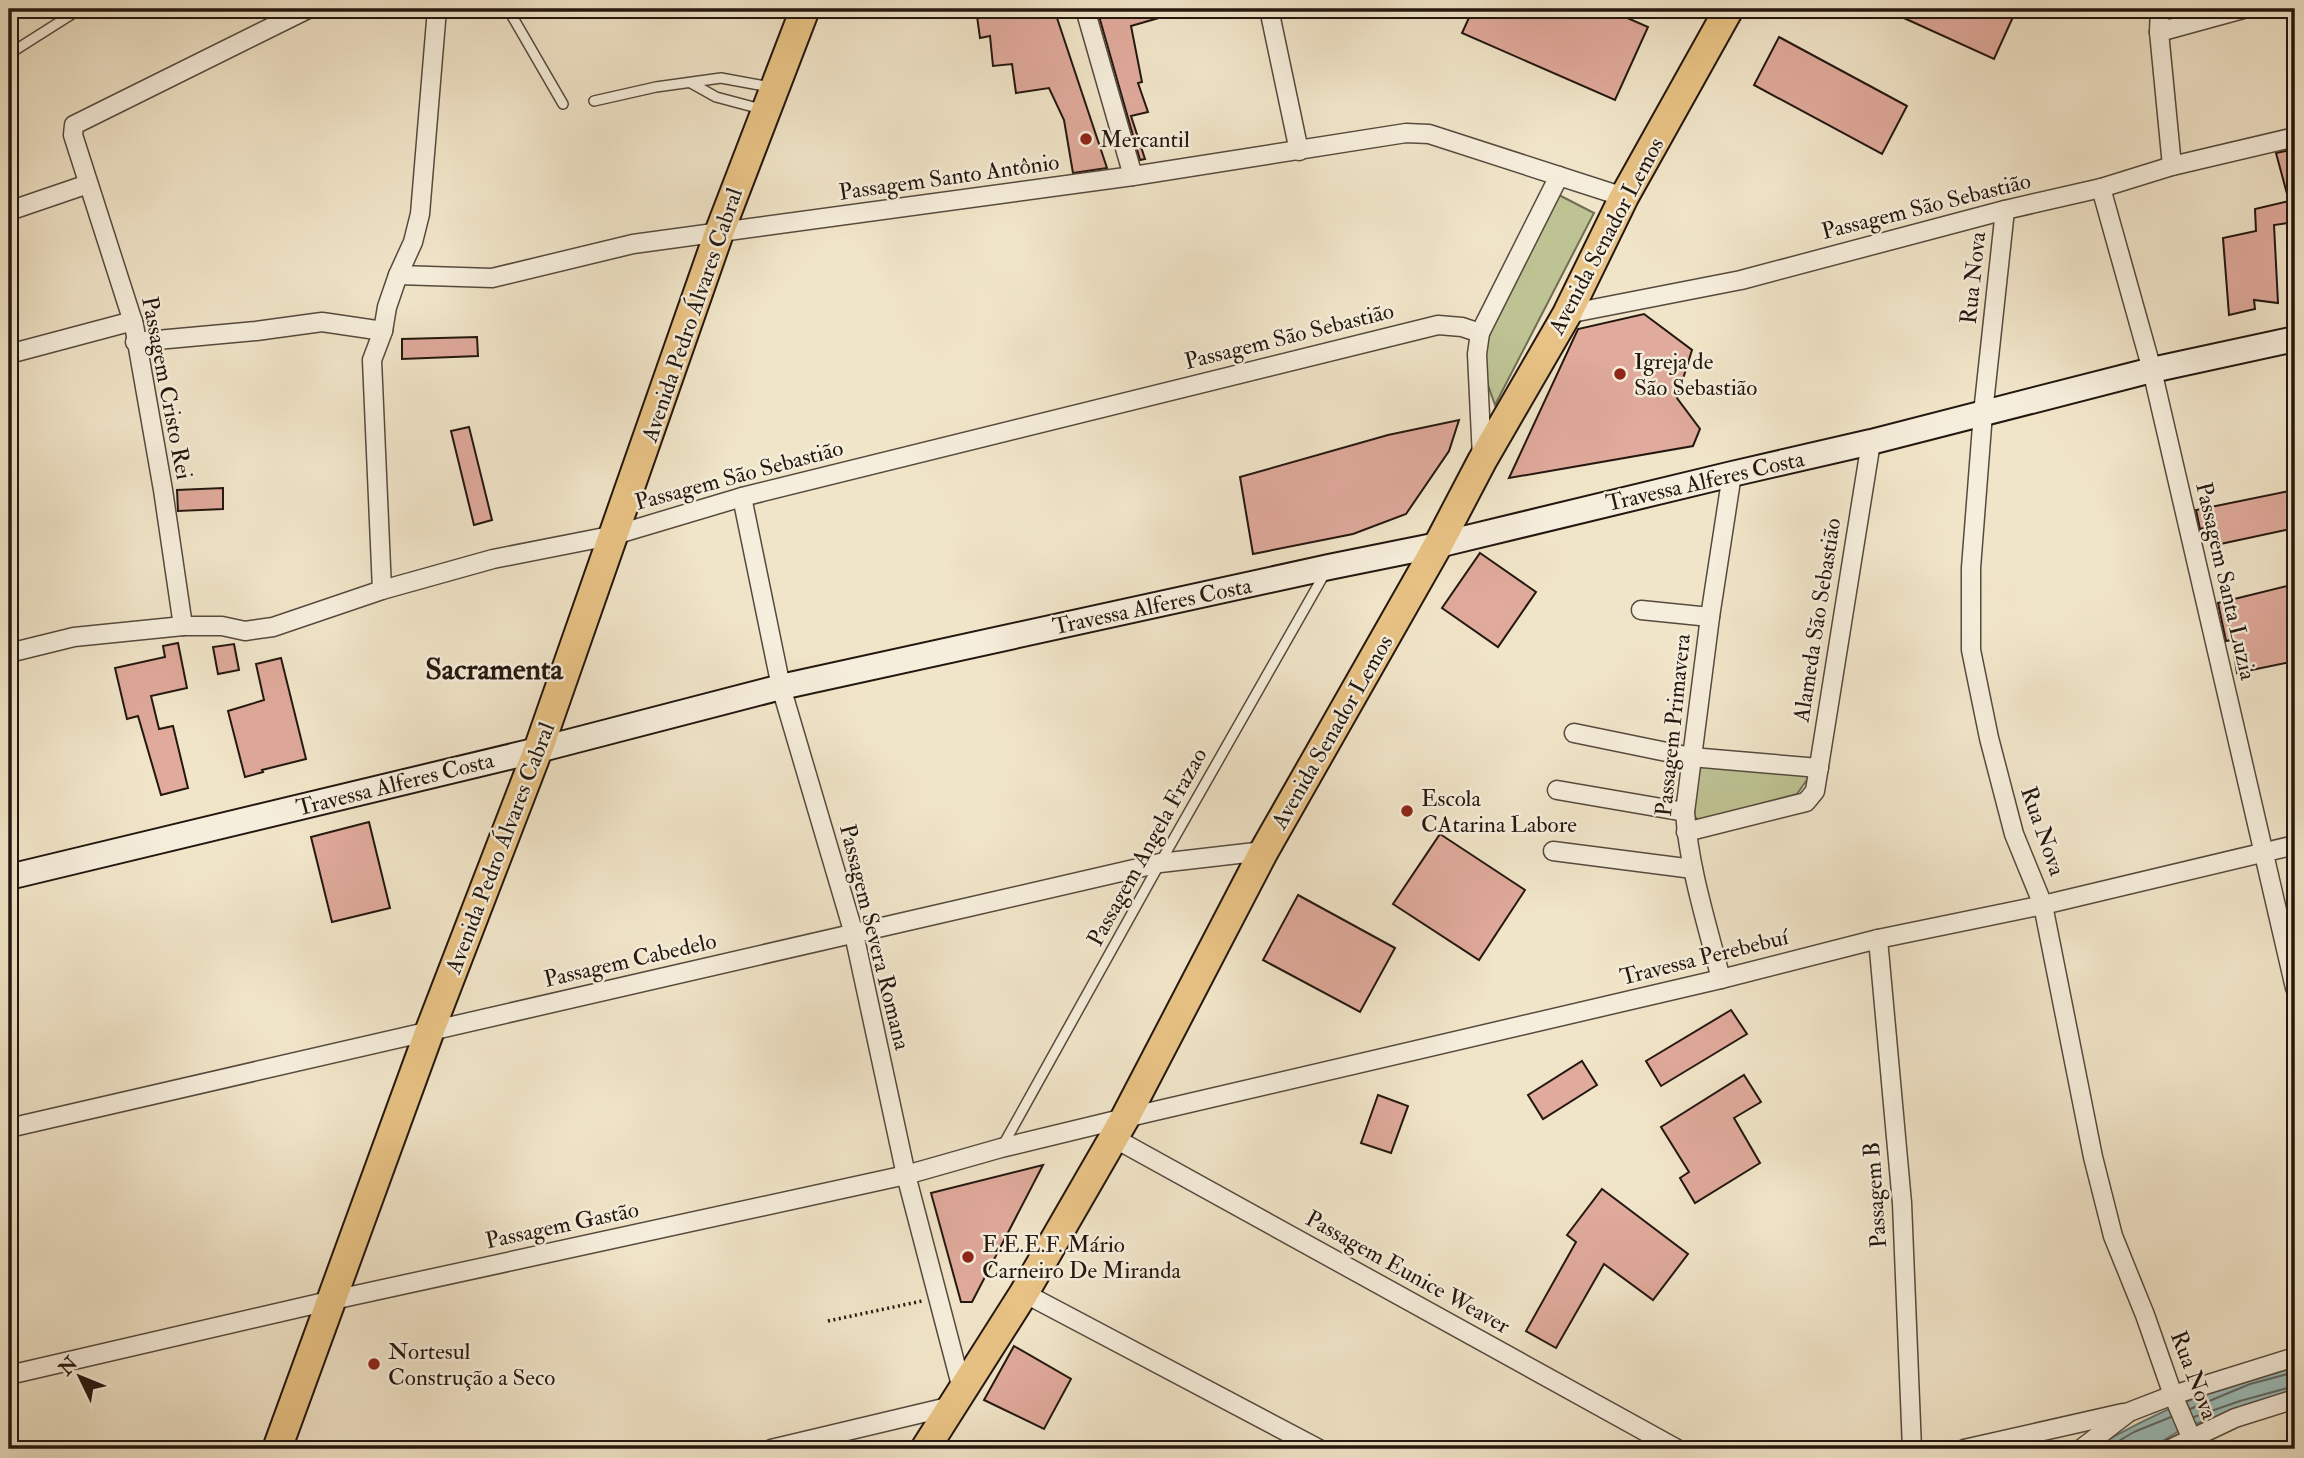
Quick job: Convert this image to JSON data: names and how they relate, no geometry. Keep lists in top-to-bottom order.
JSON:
{
  "streets": {
    "main road": ["Avenida Senador Lemos", "Avenida Pedro Álvares Cabral"],
    "street": [
      "Passagem Santo Antônio",
      "Passagem São Sebastião",
      "Rua Nova",
      "Passagem Cristo Rei",
      "Travessa Alferes Costa",
      "Passagem Santa Luzia",
      "Alameda São Sebastião",
      "Passagem Primavera",
      "Passagem Severa Romana",
      "Travessa Perebebuí",
      "Passagem Cabedelo",
      "Passagem B",
      "Passagem Gastão",
      "Passagem Eunice Weaver"
    ],
    "lane": ["Passagem Angela Frazao"]
  },
  "crossings": [
    ["Passagem Santo Antônio", "Avenida Senador Lemos"],
    ["Passagem Santo Antônio", "Avenida Pedro Álvares Cabral"],
    ["Passagem São Sebastião", "Avenida Senador Lemos"],
    ["Passagem São Sebastião", "Rua Nova"],
    ["Passagem São Sebastião", "Avenida Pedro Álvares Cabral"],
    ["Passagem São Sebastião", "Passagem Cristo Rei"],
    ["Passagem São Sebastião", "Passagem Santa Luzia"],
    ["Passagem São Sebastião", "Passagem Severa Romana"],
    ["Avenida Senador Lemos", "Travessa Alferes Costa"],
    ["Avenida Senador Lemos", "Passagem Severa Romana"],
    ["Avenida Senador Lemos", "Travessa Perebebuí"],
    ["Avenida Senador Lemos", "Passagem Cabedelo"],
    ["Avenida Senador Lemos", "Passagem Gastão"],
    ["Avenida Senador Lemos", "Passagem Eunice Weaver"],
    ["Rua Nova", "Travessa Alferes Costa"],
    ["Rua Nova", "Travessa Perebebuí"],
    ["Avenida Pedro Álvares Cabral", "Travessa Alferes Costa"],
    ["Avenida Pedro Álvares Cabral", "Passagem Cabedelo"],
    ["Avenida Pedro Álvares Cabral", "Passagem Gastão"],
    ["Travessa Alferes Costa", "Passagem Santa Luzia"],
    ["Travessa Alferes Costa", "Alameda São Sebastião"],
    ["Travessa Alferes Costa", "Passagem Primavera"],
    ["Travessa Alferes Costa", "Passagem Angela Frazao"],
    ["Travessa Alferes Costa", "Passagem Severa Romana"],
    ["Passagem Santa Luzia", "Travessa Perebebuí"],
    ["Alameda São Sebastião", "Passagem Primavera"],
    ["Passagem Primavera", "Travessa Perebebuí"],
    ["Passagem Angela Frazao", "Passagem Cabedelo"],
    ["Passagem Angela Frazao", "Passagem Gastão"],
    ["Passagem Severa Romana", "Passagem Cabedelo"],
    ["Passagem Severa Romana", "Passagem Gastão"],
    ["Travessa Perebebuí", "Passagem B"],
    ["Travessa Perebebuí", "Passagem Gastão"],
    ["Travessa Perebebuí", "Passagem Eunice Weaver"],
    ["Passagem Gastão", "Passagem Eunice Weaver"]
  ],
  "districts": ["Sacramenta"],
  "places": [
    "Mercantil",
    "Igreja de São Sebastião",
    "Escola CAtarina Labore",
    "E.E.E.F. Mário Carneiro De Miranda",
    "Nortesul Construção a Seco"
  ],
  "north": "top left"
}
